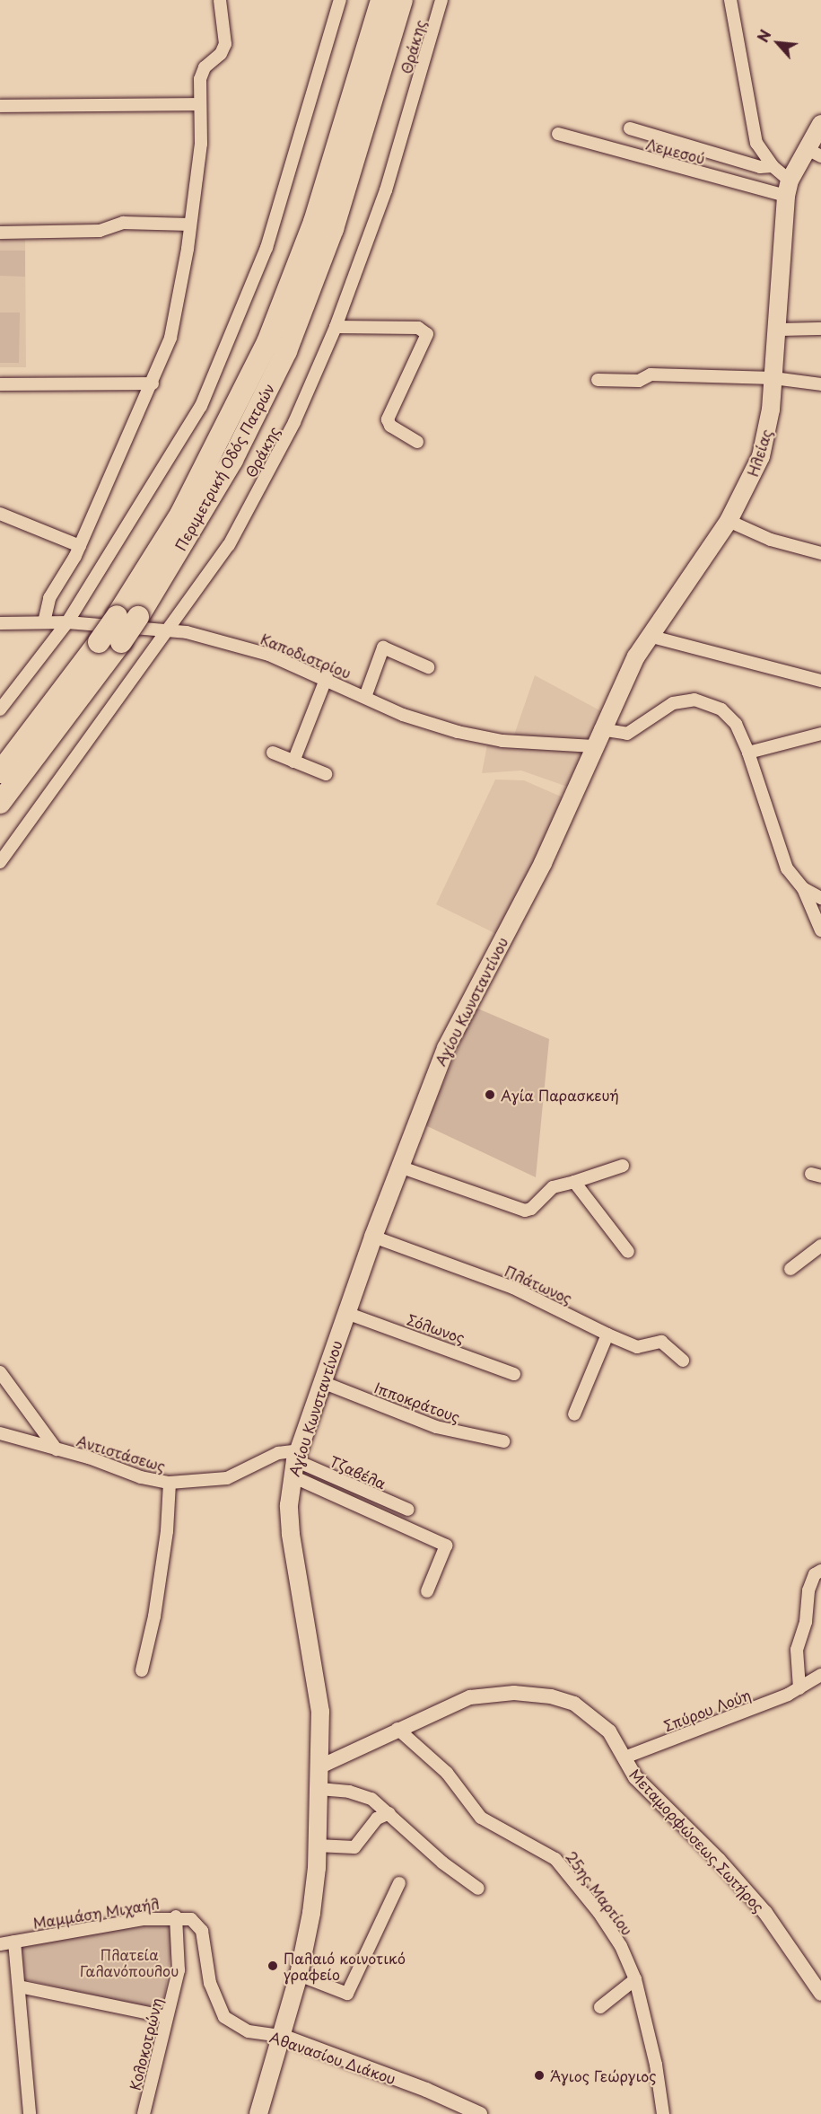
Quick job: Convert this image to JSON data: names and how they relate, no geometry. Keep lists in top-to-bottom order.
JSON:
{
  "streets": {
    "highway": ["Περιμετρική Οδός Πατρών"],
    "main road": ["Ηλείας", "Αγίου Κωνσταντίνου"],
    "street": [
      "Θράκης",
      "Λεμεσού",
      "Καποδιστρίου",
      "Πλάτωνος",
      "Σόλωνος",
      "Ιπποκράτους",
      "Αντιστάσεως",
      "Τζαβέλα",
      "Σπύρου Λούη",
      "Μεταμορφώσεως Σωτήρος",
      "25ης Μαρτίου",
      "Μαμμάση Μιχαήλ",
      "Κολοκοτρώνη",
      "Αθανασίου Διάκου"
    ]
  },
  "crossings": [
    ["Θράκης", "Καποδιστρίου"],
    ["Λεμεσού", "Ηλείας"],
    ["Ηλείας", "Καποδιστρίου"],
    ["Ηλείας", "Αγίου Κωνσταντίνου"],
    ["Καποδιστρίου", "Αγίου Κωνσταντίνου"],
    ["Αγίου Κωνσταντίνου", "Πλάτωνος"],
    ["Αγίου Κωνσταντίνου", "Σόλωνος"],
    ["Αγίου Κωνσταντίνου", "Ιπποκράτους"],
    ["Αγίου Κωνσταντίνου", "Αντιστάσεως"],
    ["Αγίου Κωνσταντίνου", "Τζαβέλα"],
    ["Αγίου Κωνσταντίνου", "Μεταμορφώσεως Σωτήρος"],
    ["Αγίου Κωνσταντίνου", "Αθανασίου Διάκου"],
    ["Αντιστάσεως", "Τζαβέλα"],
    ["Σπύρου Λούη", "Μεταμορφώσεως Σωτήρος"],
    ["Μεταμορφώσεως Σωτήρος", "25ης Μαρτίου"],
    ["Μαμμάση Μιχαήλ", "Κολοκοτρώνη"],
    ["Μαμμάση Μιχαήλ", "Αθανασίου Διάκου"]
  ],
  "parks": ["Πλατεία Γαλανόπουλου"],
  "places": ["Αγία Παρασκευή", "Παλαιό κοινοτικό γραφείο", "Άγιος Γεώργιος"],
  "north": "top left"
}
